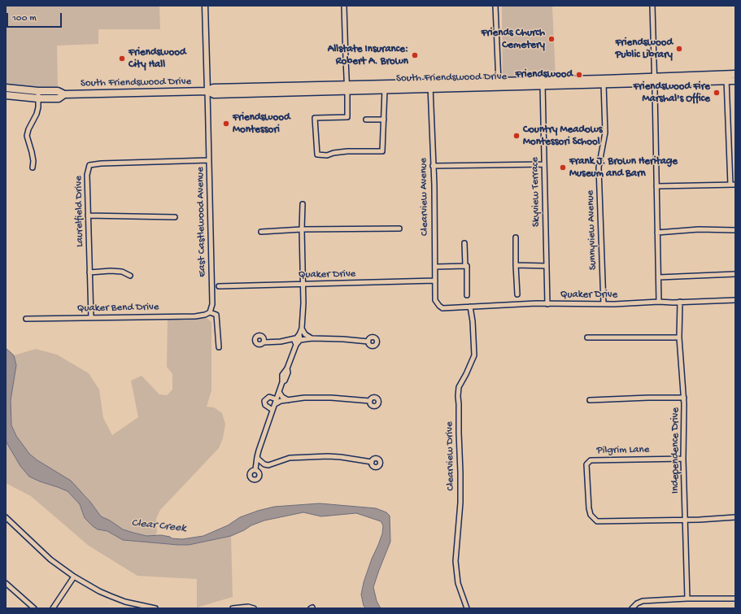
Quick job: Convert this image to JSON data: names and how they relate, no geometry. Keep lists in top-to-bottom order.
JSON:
{
  "streets": {
    "main road": ["South Friendswood Drive"],
    "street": [
      "Skyview Terrace",
      "Clearview Avenue",
      "Laurelfield Drive",
      "East Castlewood Avenue",
      "Sunnyview Avenue",
      "Quaker Drive",
      "Quaker Bend Drive",
      "Pilgrim Lane",
      "Independence Drive",
      "Clearview Drive"
    ]
  },
  "crossings": [
    ["South Friendswood Drive", "Skyview Terrace"],
    ["South Friendswood Drive", "Clearview Avenue"],
    ["South Friendswood Drive", "East Castlewood Avenue"],
    ["South Friendswood Drive", "Sunnyview Avenue"],
    ["Skyview Terrace", "Quaker Drive"],
    ["Clearview Avenue", "Quaker Drive"],
    ["Laurelfield Drive", "East Castlewood Avenue"],
    ["Laurelfield Drive", "Quaker Bend Drive"],
    ["East Castlewood Avenue", "Quaker Bend Drive"],
    ["Sunnyview Avenue", "Quaker Drive"],
    ["Quaker Drive", "Independence Drive"],
    ["Quaker Drive", "Clearview Drive"],
    ["Pilgrim Lane", "Independence Drive"]
  ],
  "water": ["Clear Creek"],
  "places": [
    "Friends Church Cemetery",
    "Friendswood Public Library",
    "Allstate Insurance: Robert A. Brown",
    "Friendswood City Hall",
    "Friendswood",
    "Friendswood Fire Marshal's Office",
    "Friendswood Montessori",
    "Country Meadows Montessori School",
    "Frank J. Brown Heritage Museum and Barn"
  ],
  "scale_bar": "100 m"
}
